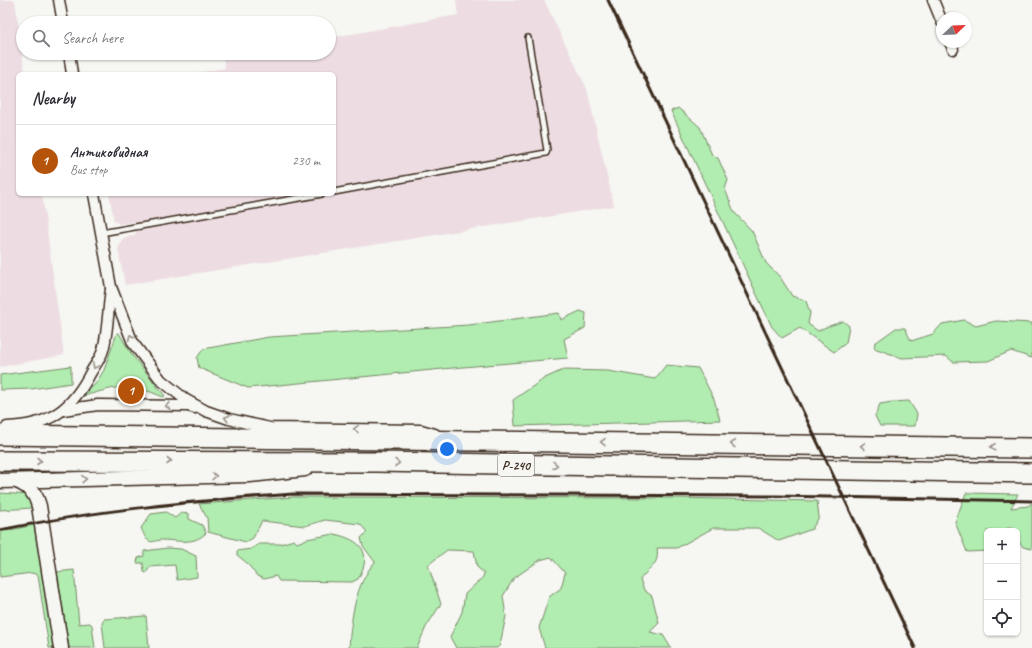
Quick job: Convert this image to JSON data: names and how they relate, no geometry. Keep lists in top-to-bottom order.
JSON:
{
  "streets": {
    "highway": ["Р-240"]
  },
  "north": "top right",
  "page": {
    "search": "Search here",
    "heading": "Nearby",
    "list": [
      {
        "mark": "1",
        "name": "Антиковидная",
        "note": "Bus stop",
        "value": "230 m"
      }
    ],
    "pins": "1",
    "map_buttons": ["+", "−"]
  }
}
